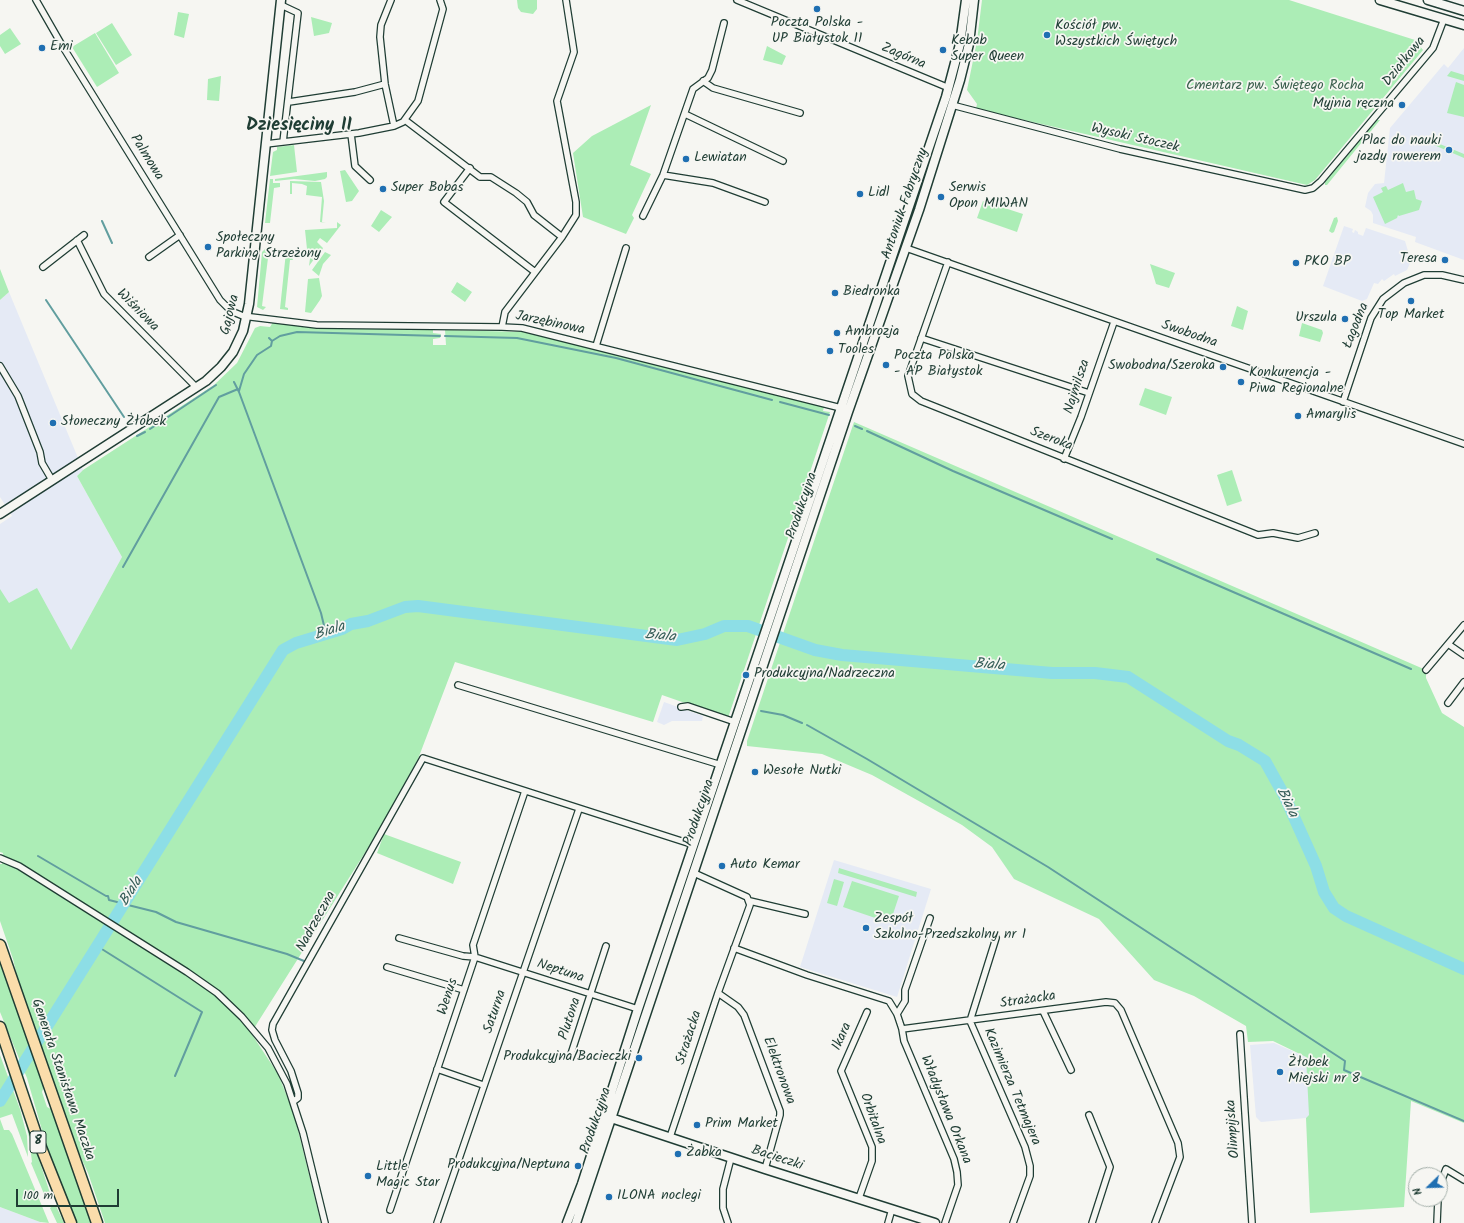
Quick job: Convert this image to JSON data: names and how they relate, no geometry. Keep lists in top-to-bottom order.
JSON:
{
  "streets": {
    "highway": ["Generała Stanisława Maczka", "8"],
    "main road": [
      "Antoniuk Fabryczny",
      "Gajowa",
      "Produkcyjna",
      "Bacieczki"
    ],
    "street": [
      "Zagórna",
      "Działkowa",
      "Wysoki Stoczek",
      "Palmowa",
      "Wiśniowa",
      "Jarzębinowa",
      "Łagodna",
      "Swobodna",
      "Najmilsza",
      "Szeroka",
      "Nadrzeczna",
      "Neptuna",
      "Wenus",
      "Strażacka",
      "Saturna",
      "Plutona",
      "Ikara",
      "Elektronowa",
      "Kazimierza Tetmajera",
      "Władysława Orkana",
      "Orbitalna",
      "Olimpijska"
    ]
  },
  "crossings": [
    ["Zagórna", "Antoniuk Fabryczny"],
    ["Działkowa", "Wysoki Stoczek"],
    ["Wysoki Stoczek", "Antoniuk Fabryczny"],
    ["Palmowa", "Gajowa"],
    ["Palmowa", "Jarzębinowa"],
    ["Antoniuk Fabryczny", "Jarzębinowa"],
    ["Antoniuk Fabryczny", "Swobodna"],
    ["Antoniuk Fabryczny", "Produkcyjna"],
    ["Wiśniowa", "Gajowa"],
    ["Gajowa", "Jarzębinowa"],
    ["Jarzębinowa", "Produkcyjna"],
    ["Łagodna", "Swobodna"],
    ["Swobodna", "Najmilsza"],
    ["Swobodna", "Szeroka"],
    ["Najmilsza", "Szeroka"],
    ["Produkcyjna", "Neptuna"],
    ["Produkcyjna", "Bacieczki"],
    ["Nadrzeczna", "Wenus"],
    ["Neptuna", "Wenus"],
    ["Neptuna", "Saturna"],
    ["Neptuna", "Plutona"],
    ["Strażacka", "Elektronowa"],
    ["Strażacka", "Kazimierza Tetmajera"],
    ["Strażacka", "Władysława Orkana"],
    ["Strażacka", "Bacieczki"],
    ["Ikara", "Orbitalna"],
    ["Elektronowa", "Bacieczki"],
    ["Orbitalna", "Bacieczki"]
  ],
  "districts": ["Dziesięciny II"],
  "water": ["Biala"],
  "parks": ["Cmentarz pw. Świętego Rocha"],
  "places": [
    "Poczta Polska - UP Białystok 11",
    "Kościół pw. Wszystkich Świętych",
    "Emi",
    "Kebab Super Queen",
    "Myjnia ręczna",
    "Plac do nauki jazdy rowerem",
    "Lewiatan",
    "Super Bobas",
    "Lidl",
    "Serwis Opon MIWAN",
    "Społeczny Parking Strzeżony",
    "Teresa",
    "PKO BP",
    "Biedronka",
    "Top Market",
    "Urszula",
    "Ambrozja",
    "Tooles",
    "Poczta Polska - AP Białystok",
    "Swobodna/Szeroka",
    "Konkurencja - Piwa Regionalne",
    "Amarylis",
    "Słoneczny Żłobek",
    "Produkcyjna/Nadrzeczna",
    "Wesołe Nutki",
    "Auto Kemar",
    "Zespół Szkolno-Przedszkolny nr 1",
    "Produkcyjna/Bacieczki",
    "Żłobek Miejski nr 8",
    "Prim Market",
    "Żabka",
    "Produkcyjna/Neptuna",
    "Little Magic Star",
    "ILONA noclegi"
  ],
  "scale_bar": "100 m",
  "north": "bottom left"
}
